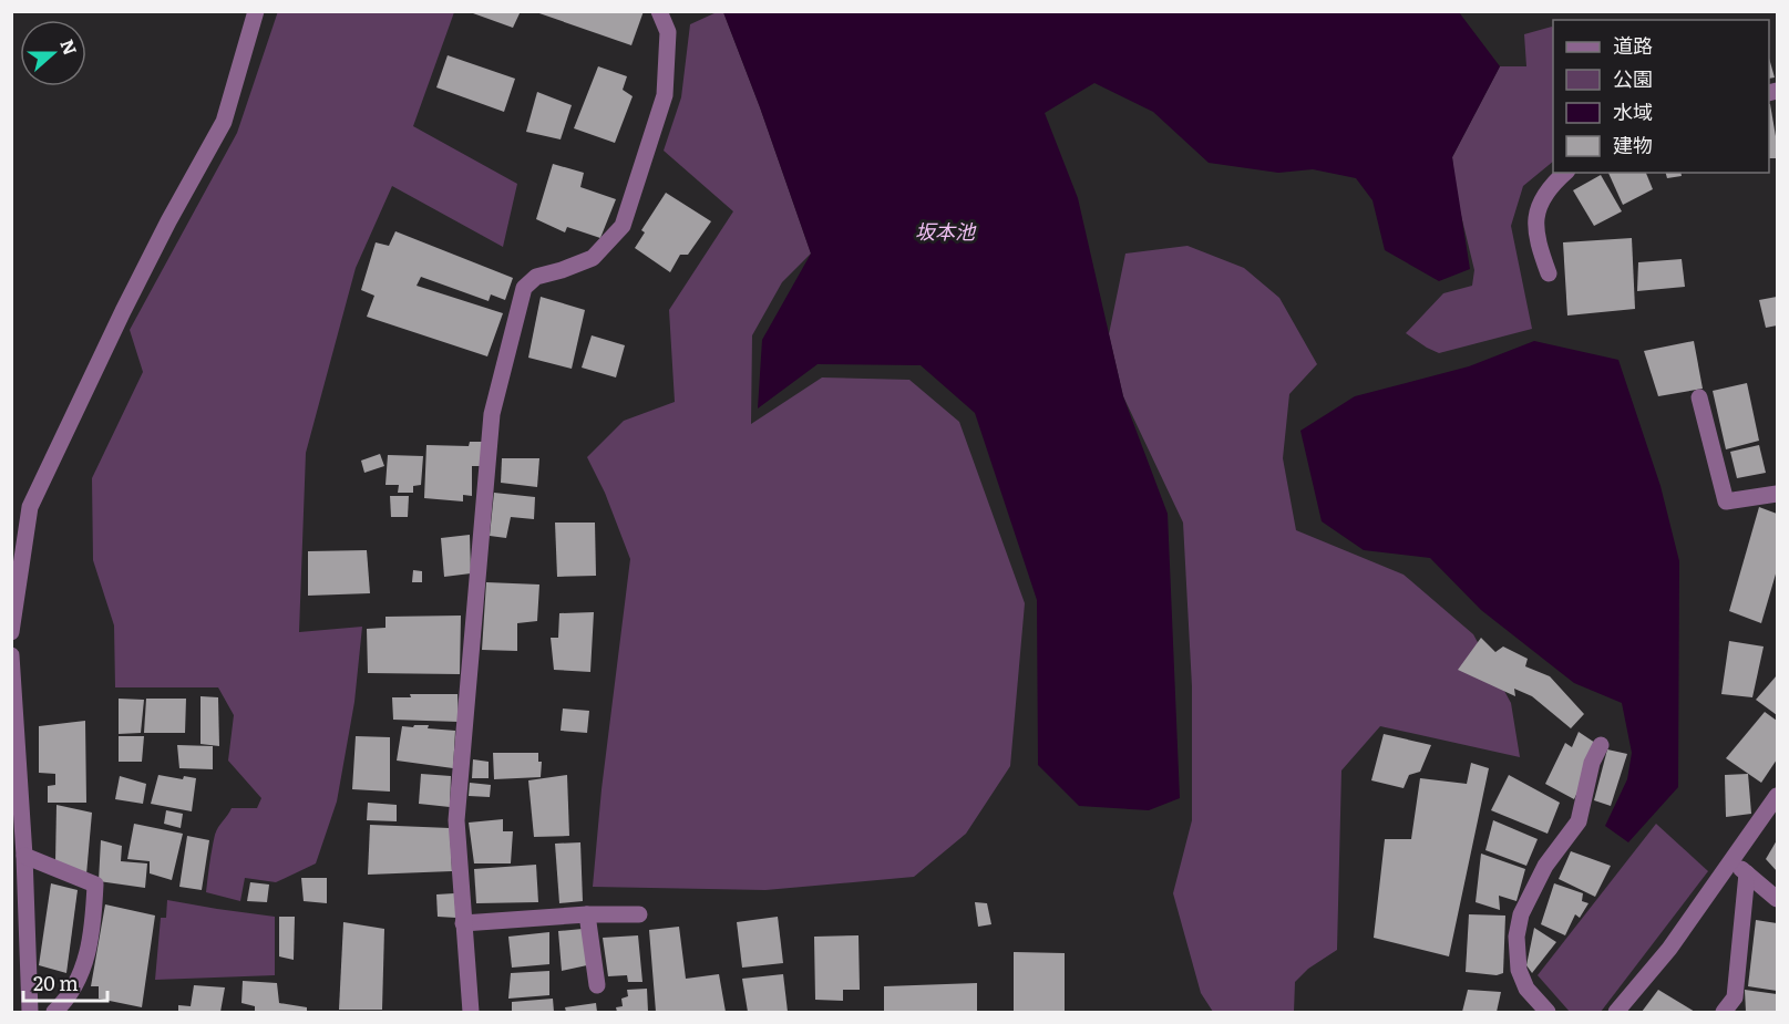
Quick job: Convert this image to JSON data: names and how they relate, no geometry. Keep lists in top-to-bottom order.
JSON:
{
  "water": ["坂本池"],
  "legend": [
    "道路",
    "公園",
    "水域",
    "建物"
  ],
  "scale_bar": "20 m",
  "north": "right"
}
